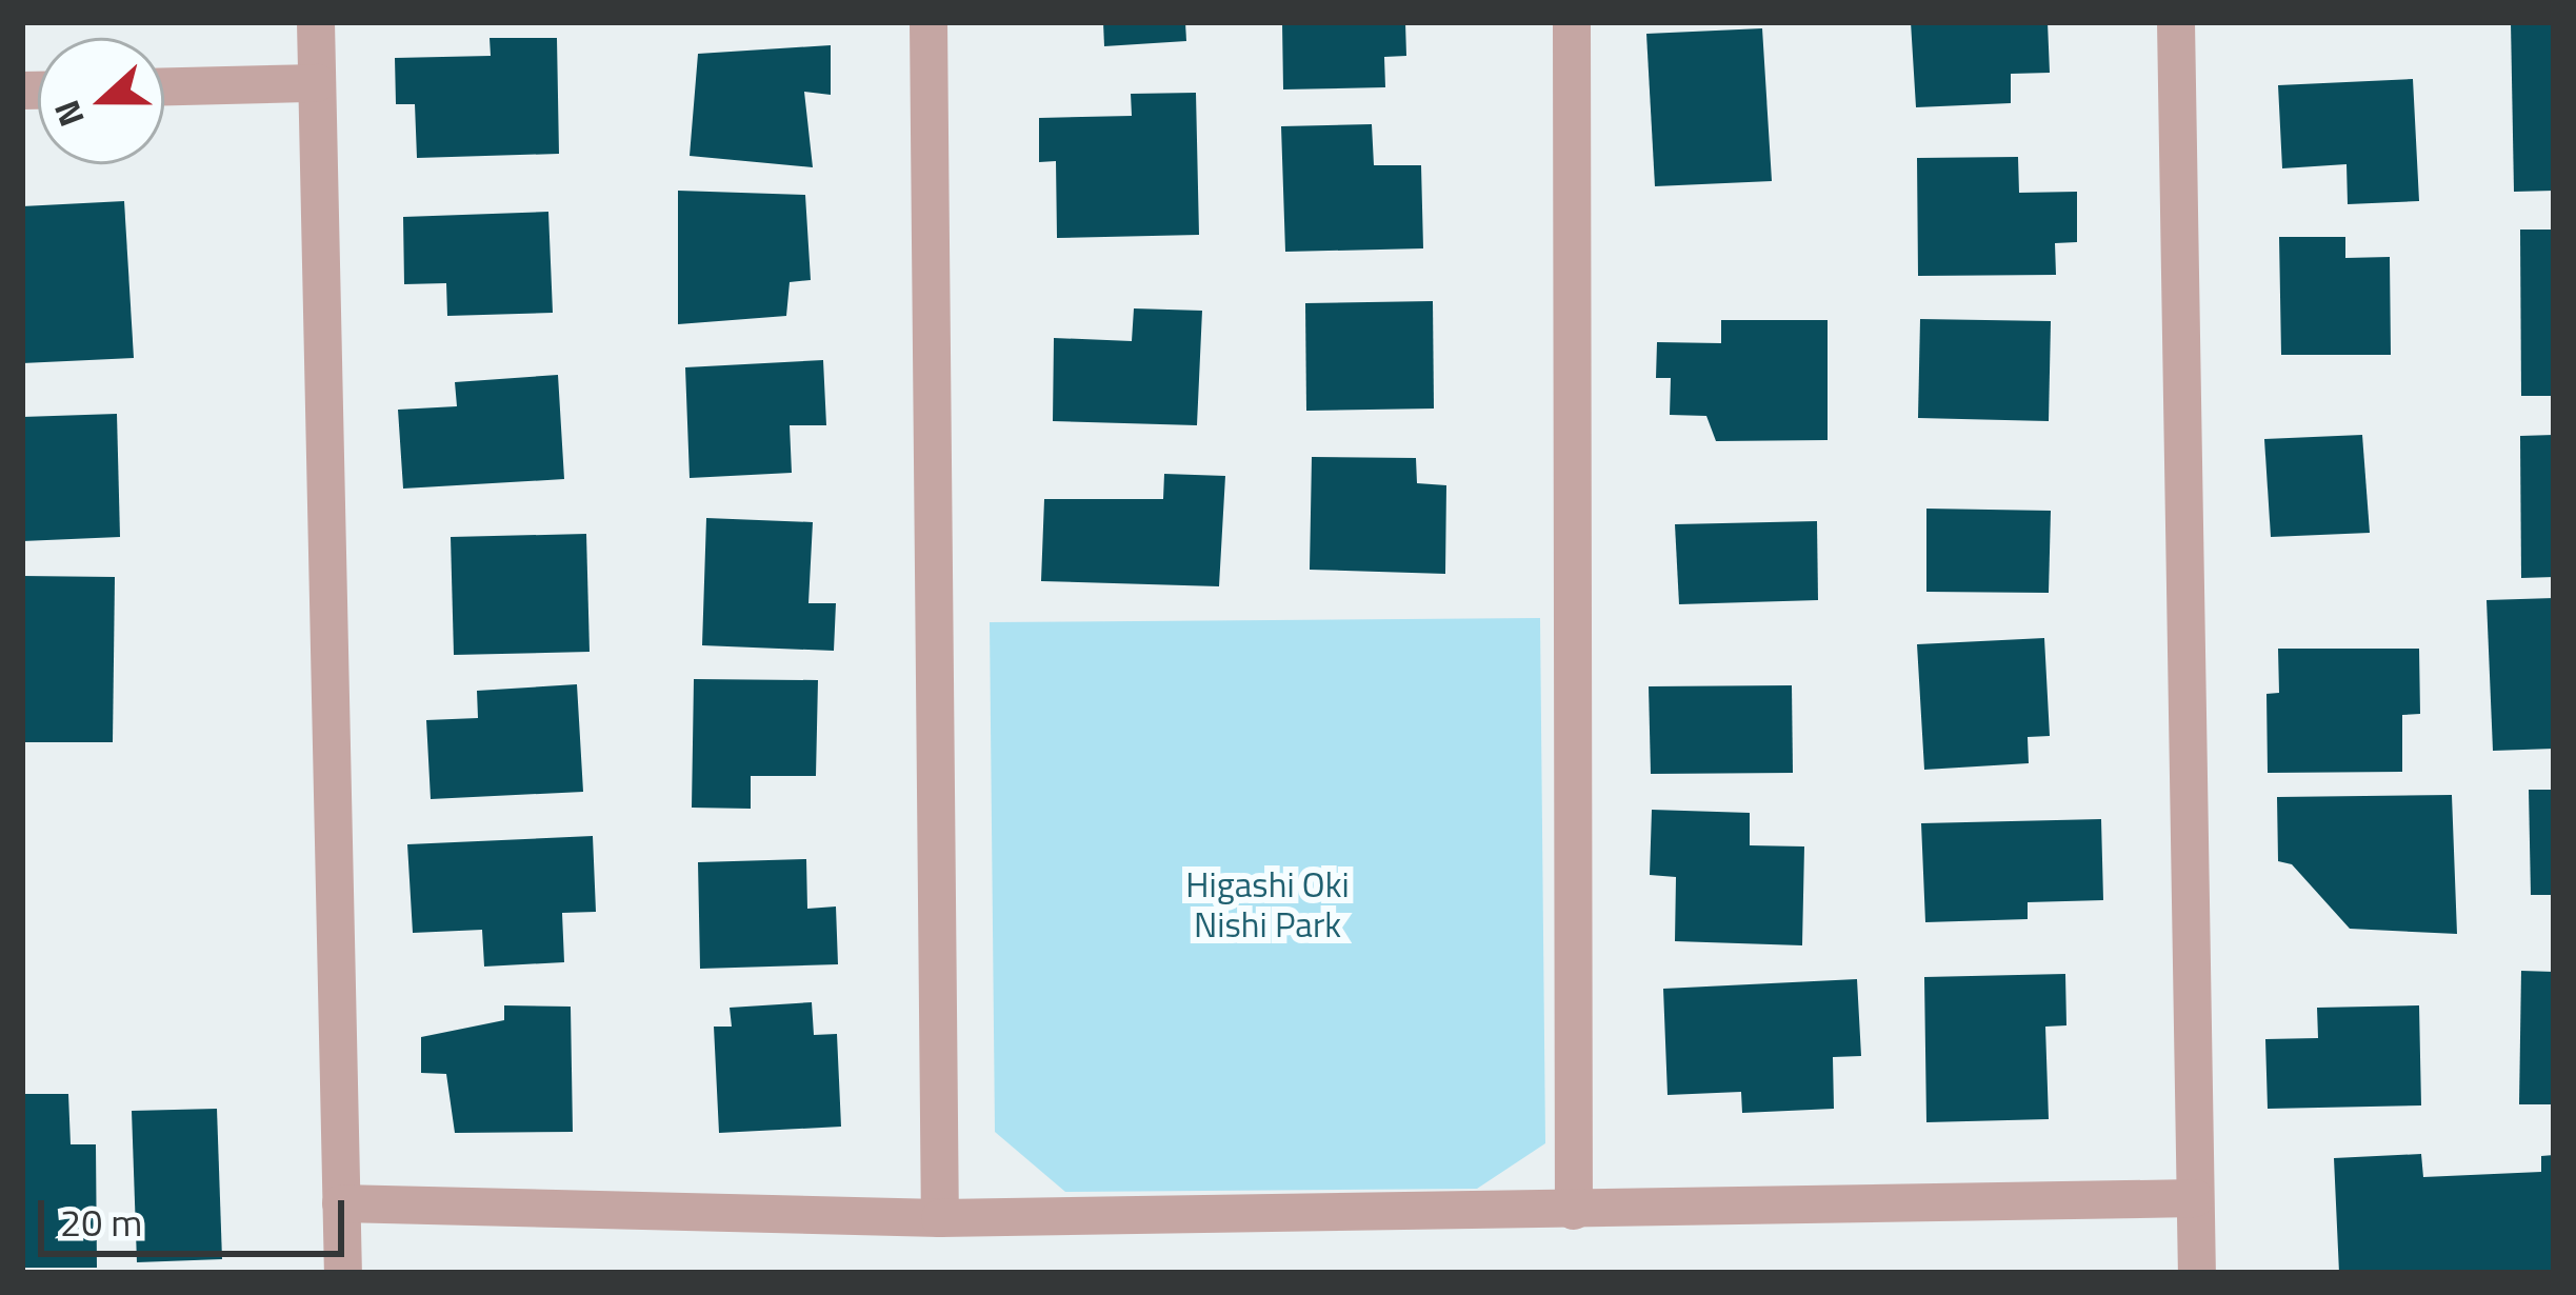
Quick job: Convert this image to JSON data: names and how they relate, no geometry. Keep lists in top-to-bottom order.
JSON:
{
  "parks": ["Higashi Oki Nishi Park"],
  "scale_bar": "20 m",
  "north": "left"
}
